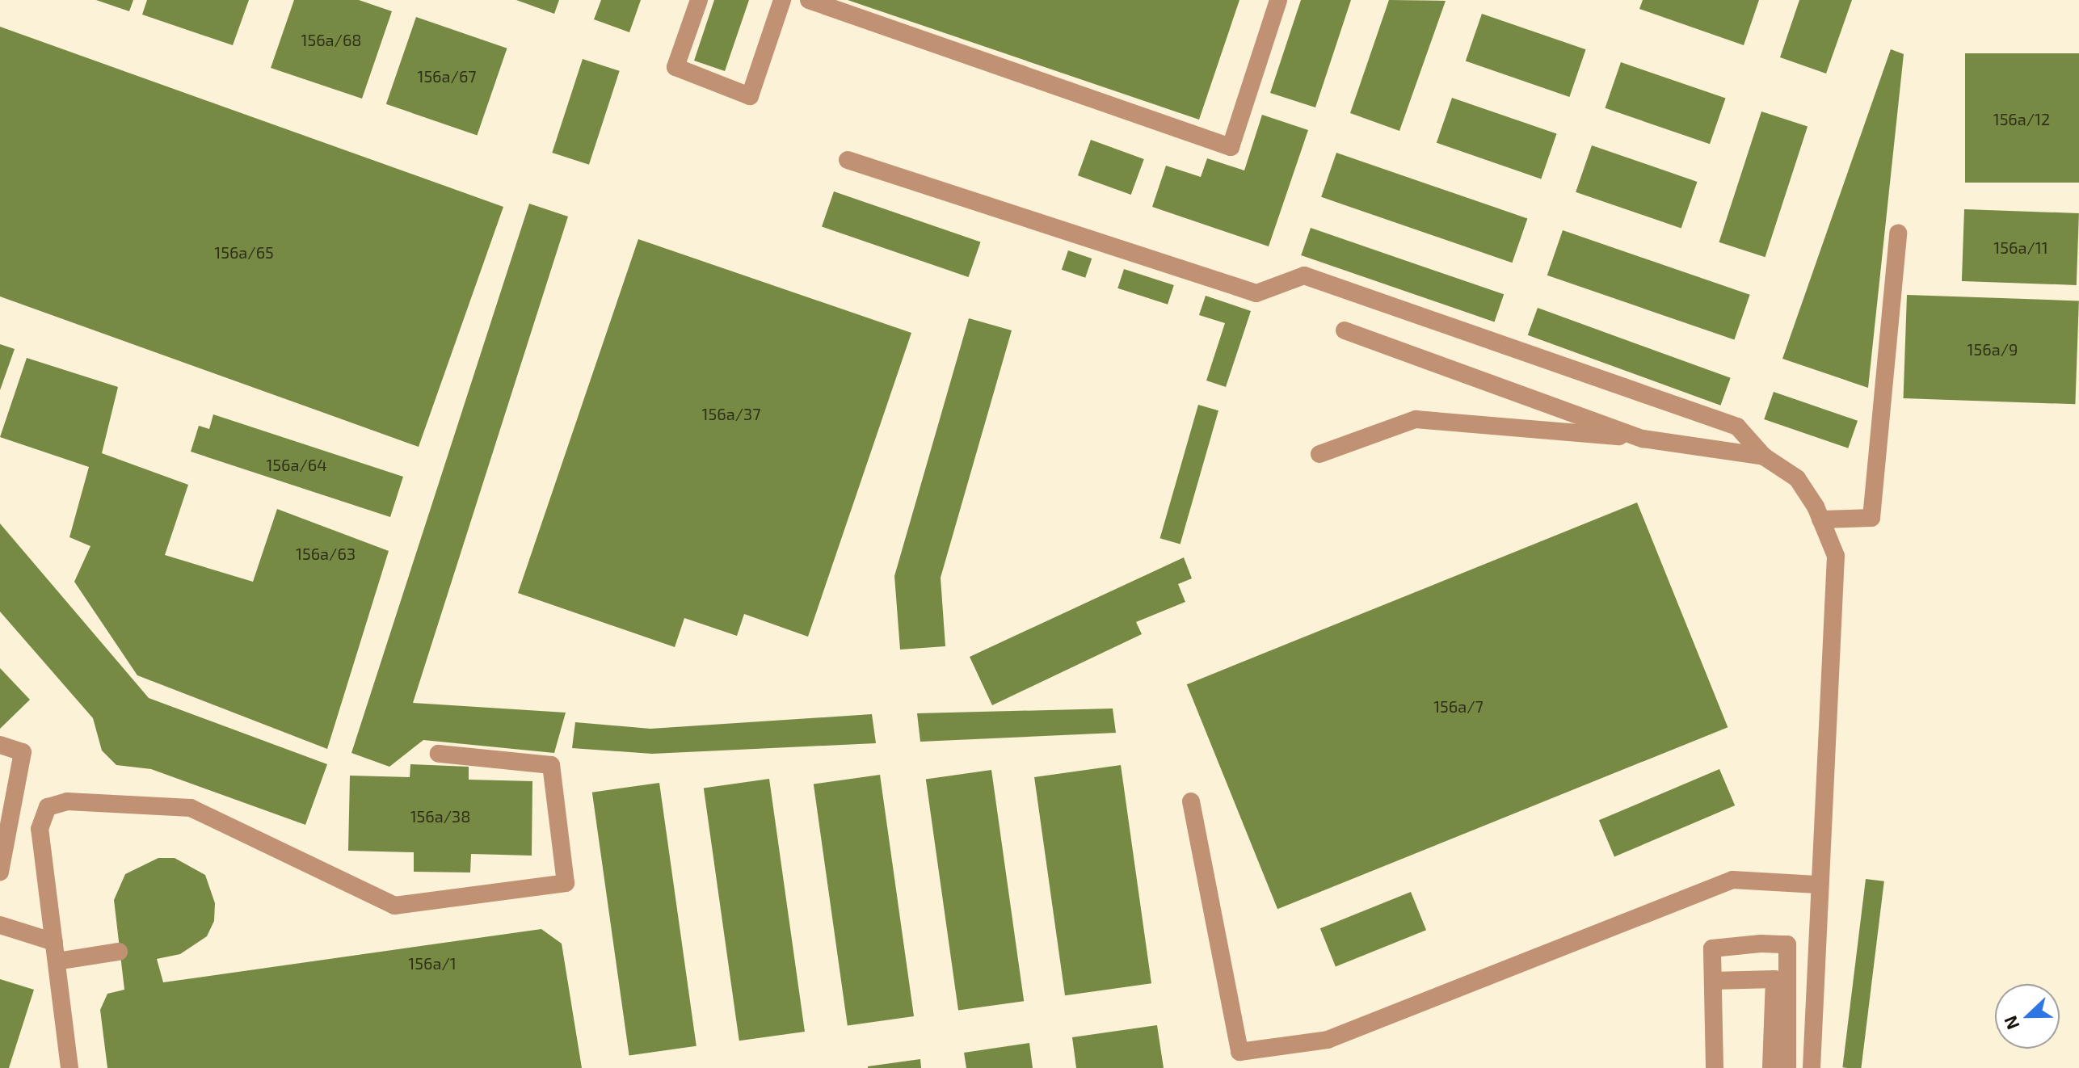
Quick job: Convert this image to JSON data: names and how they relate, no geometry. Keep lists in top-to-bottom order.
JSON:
{
  "house_numbers": [
    "156a/68",
    "156a/67",
    "156a/12",
    "156a/11",
    "156a/65",
    "156a/9",
    "156a/37",
    "156a/64",
    "156a/63",
    "156a/7",
    "156a/38",
    "156a/1"
  ],
  "north": "left"
}
